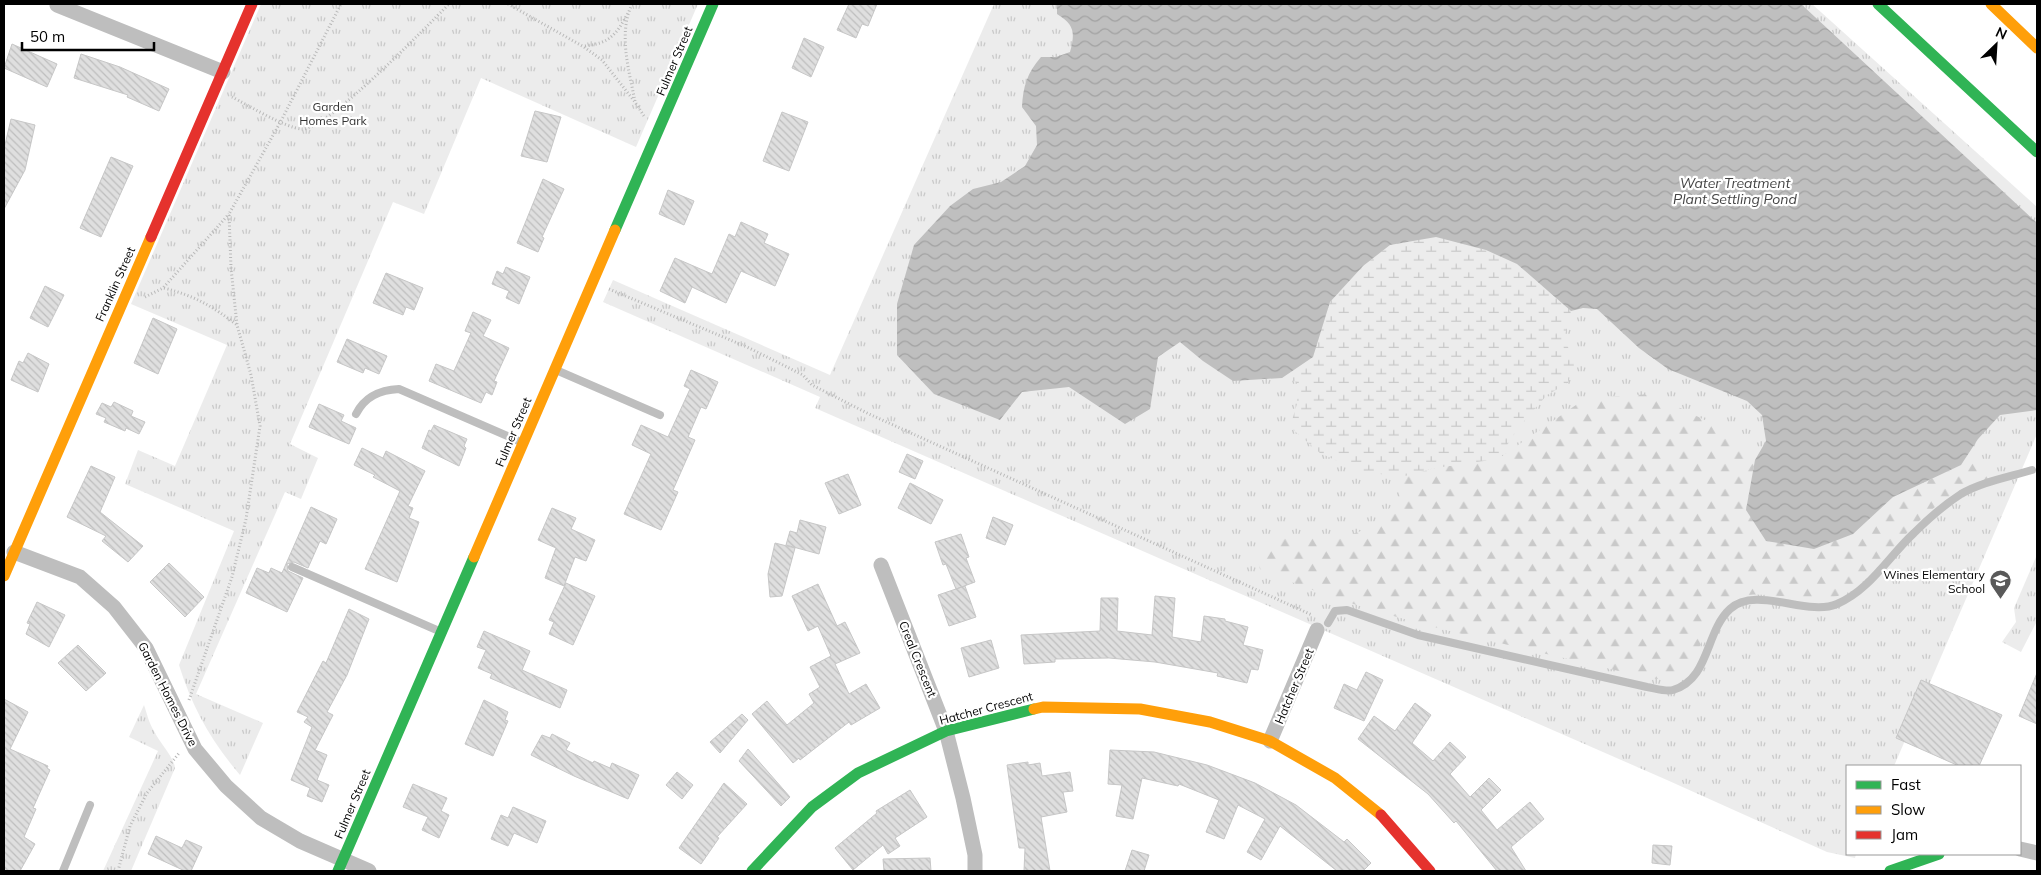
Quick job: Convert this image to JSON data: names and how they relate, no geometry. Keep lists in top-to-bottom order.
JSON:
{
  "streets": {
    "main road": ["Fulmer Street", "Franklin Street", "Hatcher Crescent"],
    "street": ["Creal Crescent", "Hatcher Street", "Garden Homes Drive"]
  },
  "crossings": [
    ["Fulmer Street", "Garden Homes Drive"],
    ["Franklin Street", "Garden Homes Drive"],
    ["Creal Crescent", "Hatcher Crescent"],
    ["Hatcher Street", "Hatcher Crescent"]
  ],
  "water": ["Water Treatment Plant Settling Pond"],
  "parks": ["Garden Homes Park"],
  "places": {
    "school or university": ["Wines Elementary School"]
  },
  "legend": ["Fast", "Slow", "Jam"],
  "scale_bar": "50 m",
  "north": "top right"
}
